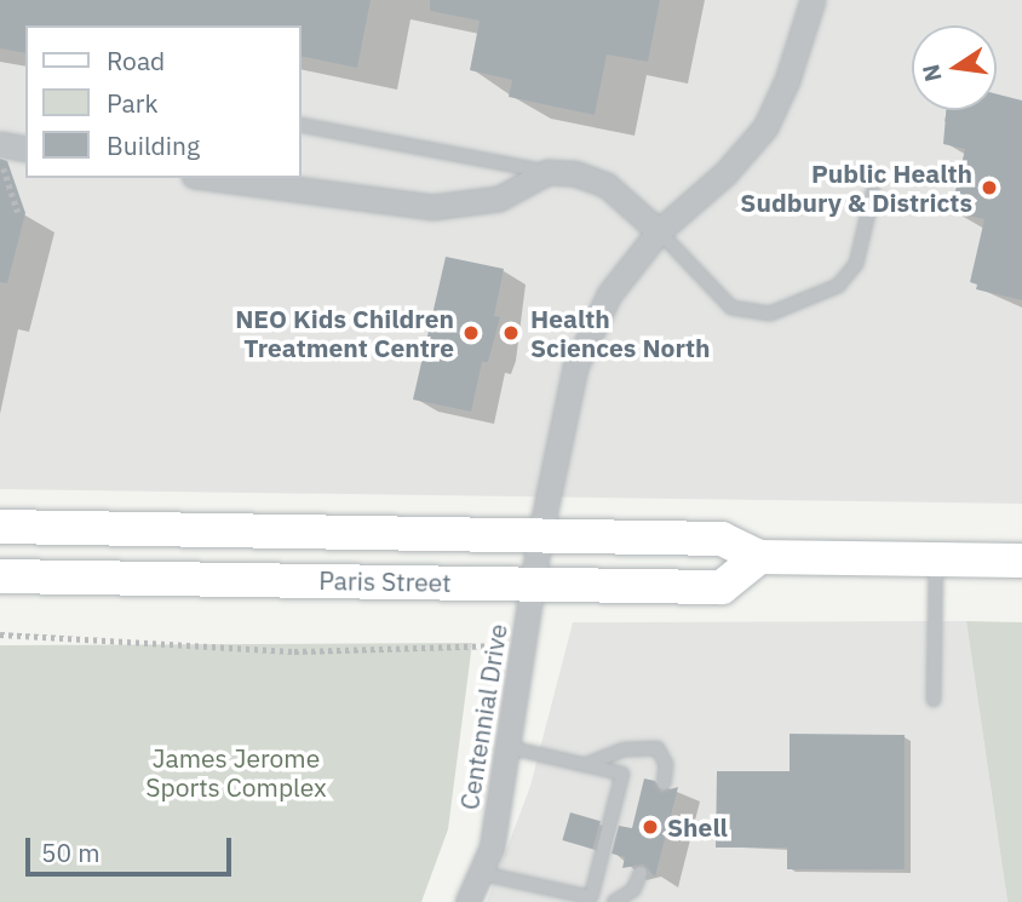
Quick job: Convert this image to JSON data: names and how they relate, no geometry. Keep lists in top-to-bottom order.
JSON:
{
  "streets": {
    "main road": ["Paris Street"],
    "street": ["Centennial Drive"]
  },
  "crossings": [
    ["Paris Street", "Centennial Drive"]
  ],
  "parks": ["James Jerome Sports Complex"],
  "places": [
    "Public Health Sudbury & Districts",
    "NEO Kids Children Treatment Centre",
    "Health Sciences North",
    "Shell"
  ],
  "legend": ["Road", "Park", "Building"],
  "scale_bar": "50 m",
  "north": "left"
}
